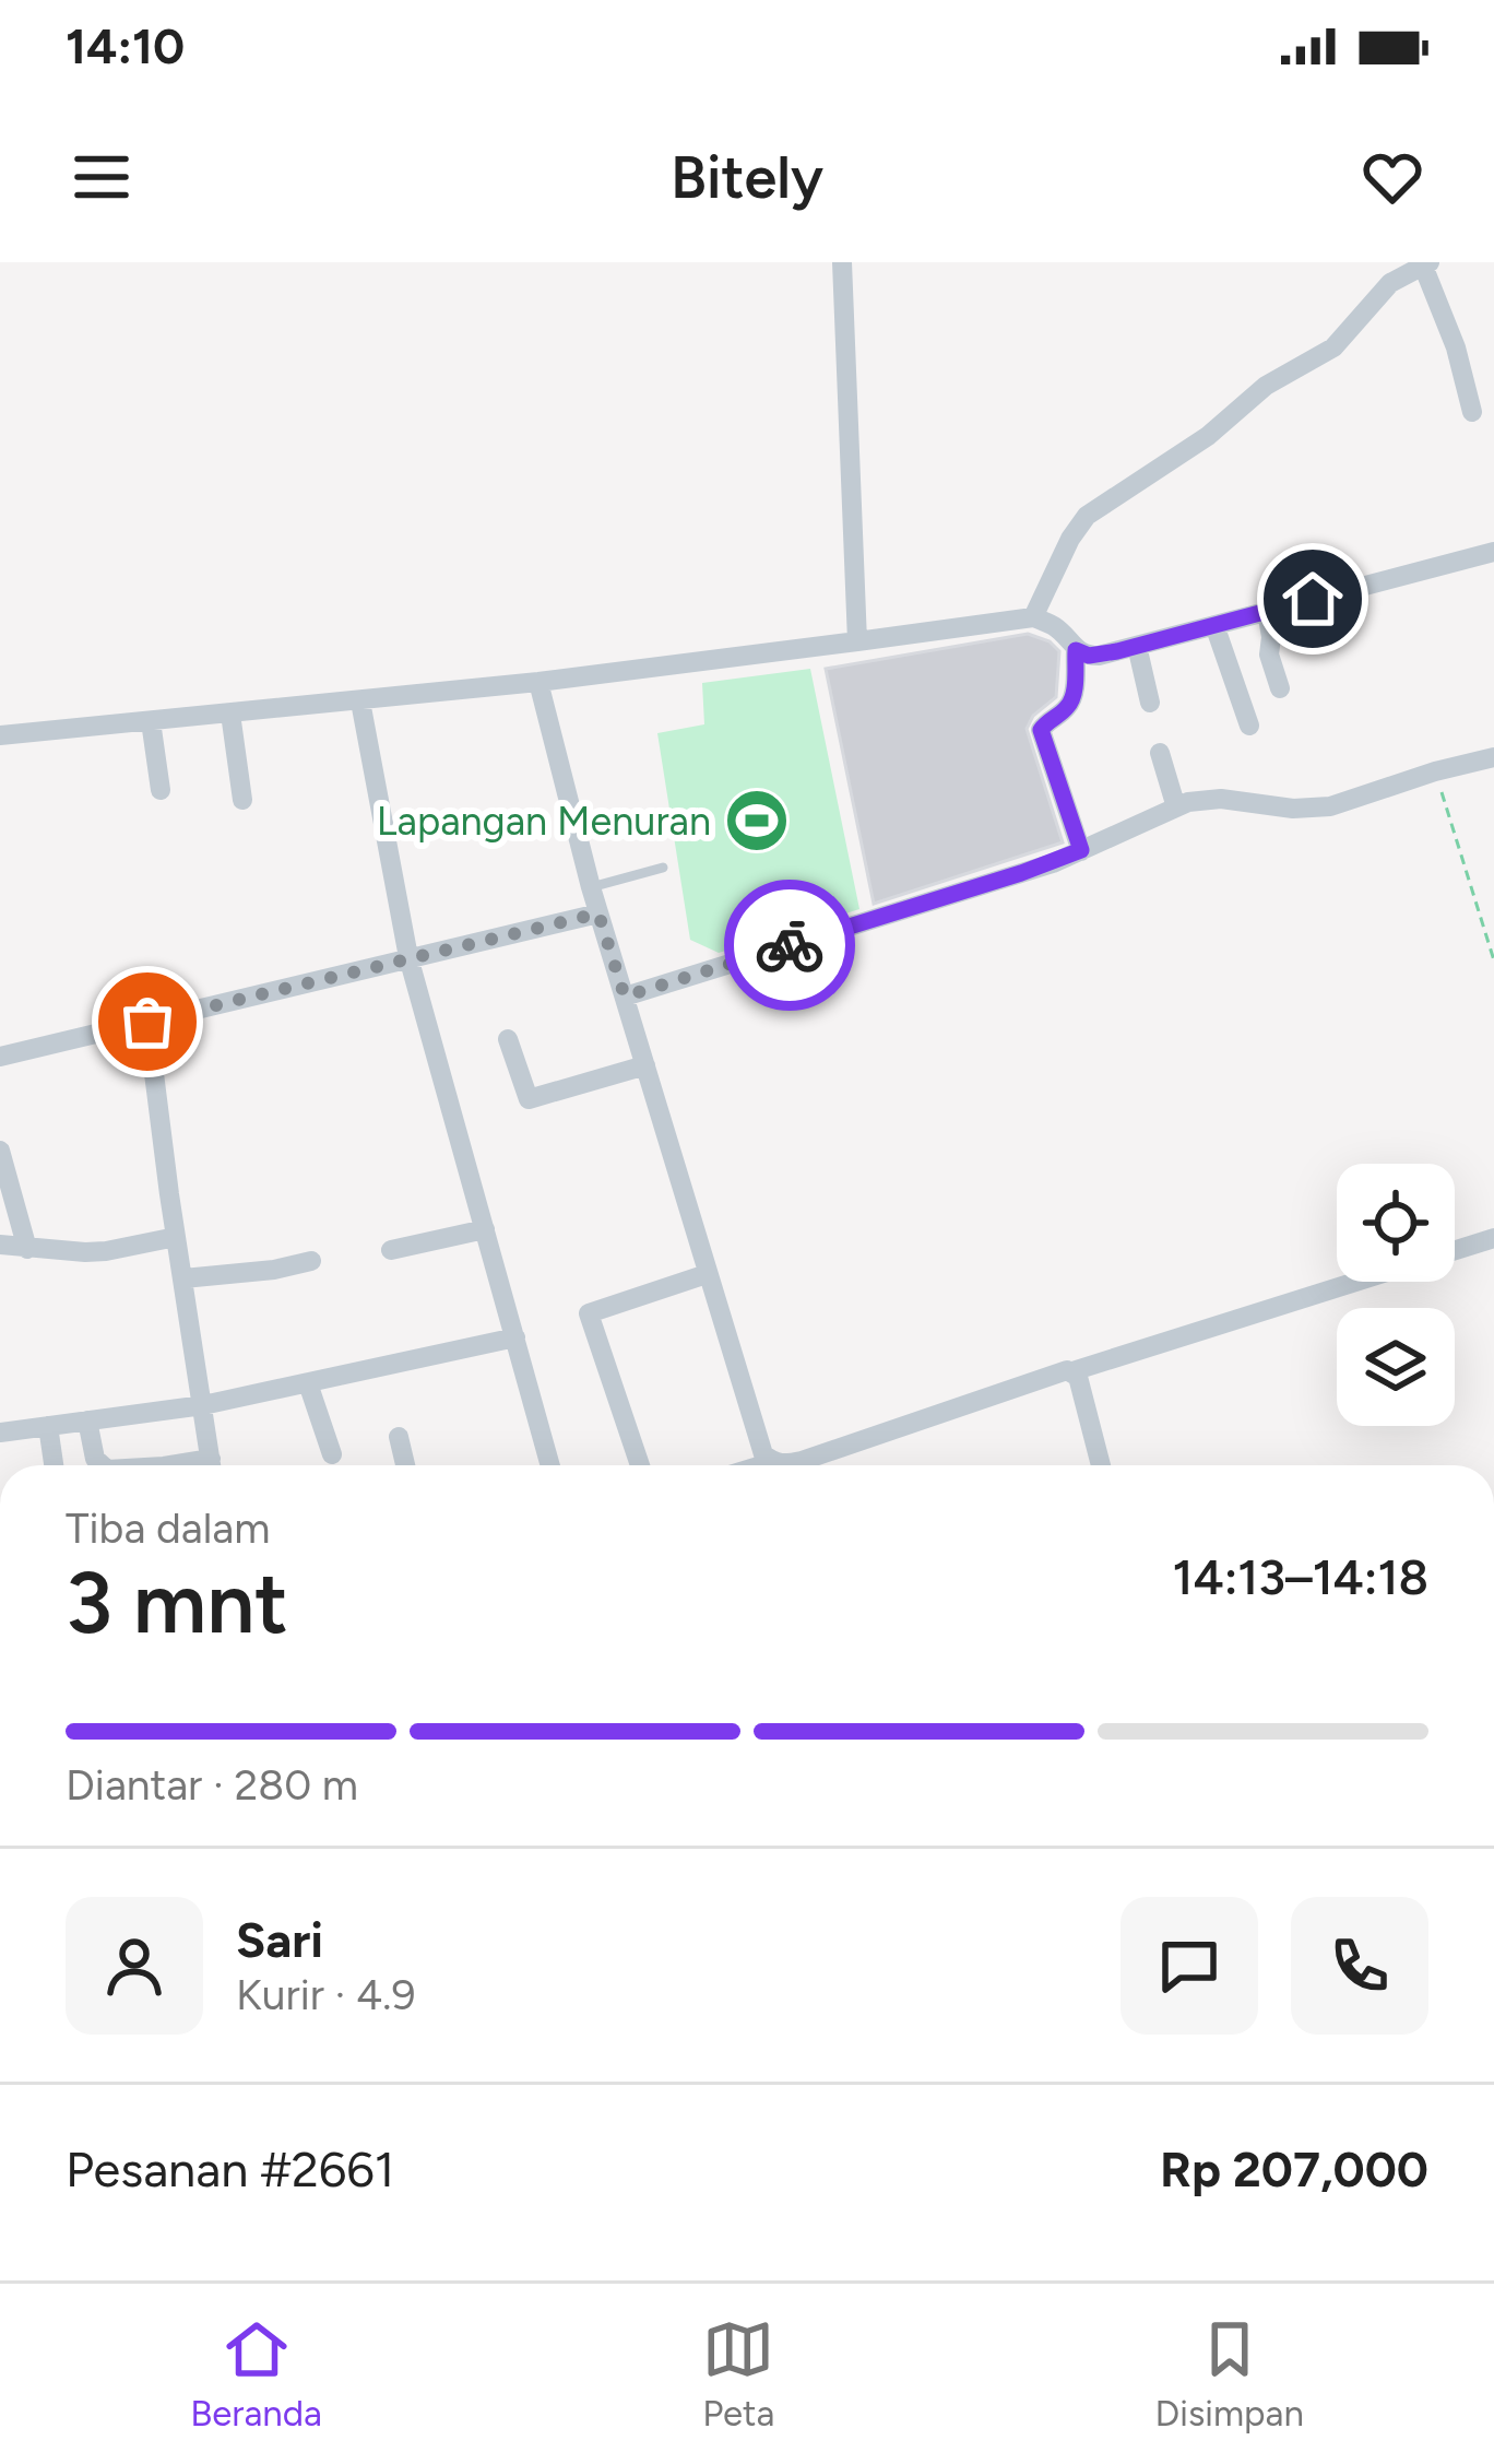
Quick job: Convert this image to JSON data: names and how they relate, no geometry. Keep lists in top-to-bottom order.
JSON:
{
  "places": {
    "sports": ["Lapangan Menuran"]
  },
  "page": {
    "status": "14:10",
    "header": "Bitely",
    "heading": ["3 mnt", "Tiba dalam", "14:13–14:18"],
    "panel": [
      "Sari",
      "Kurir · 4.9",
      "Pesanan #2661",
      "Rp 207,000"
    ],
    "bar": "Diantar · 280 m",
    "tabs": ["Beranda", "Peta", "Disimpan"]
  }
}
